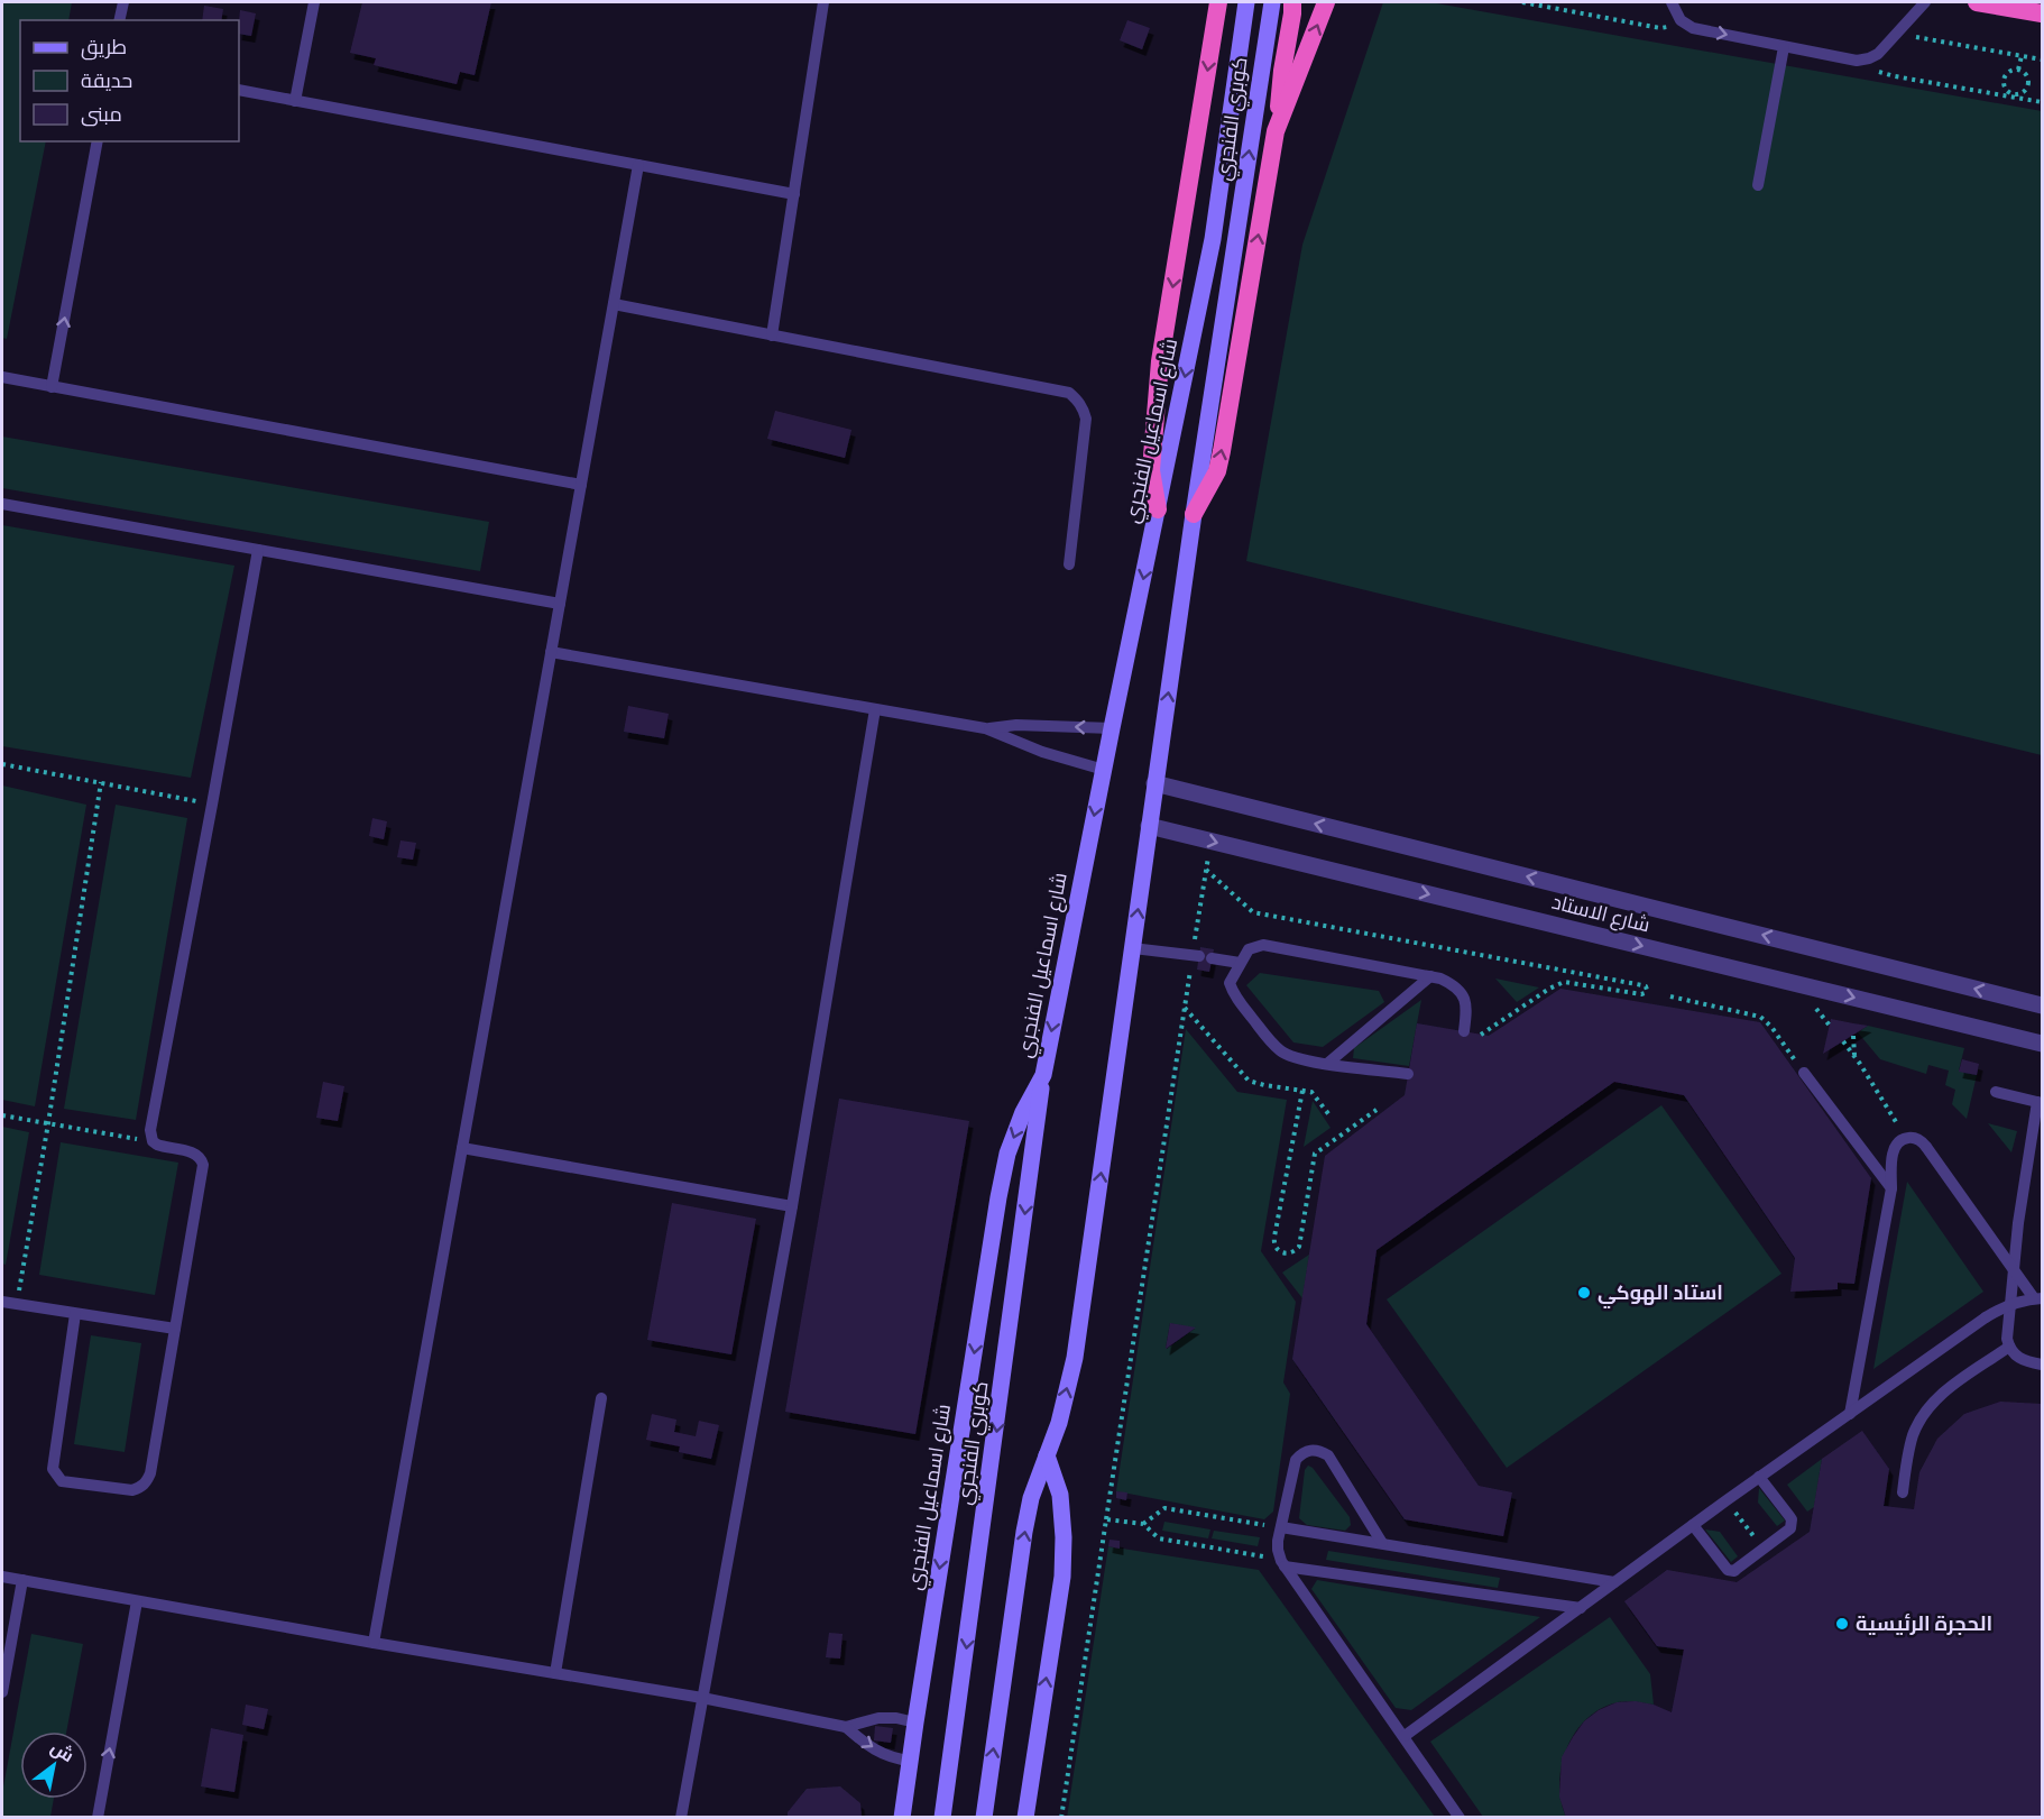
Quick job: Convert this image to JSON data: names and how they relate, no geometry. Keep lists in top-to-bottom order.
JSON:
{
  "streets": {
    "main road": ["كوبري الفنجري", "شارع اسماعيل الفنجري"],
    "street": ["شارع الاستاد"]
  },
  "crossings": [
    ["كوبري الفنجري", "شارع اسماعيل الفنجري"]
  ],
  "places": ["استاد الهوكي", "الحجرة الرئيسية"],
  "legend": ["طريق", "حديقة", "مبنى"],
  "north": "top right"
}
